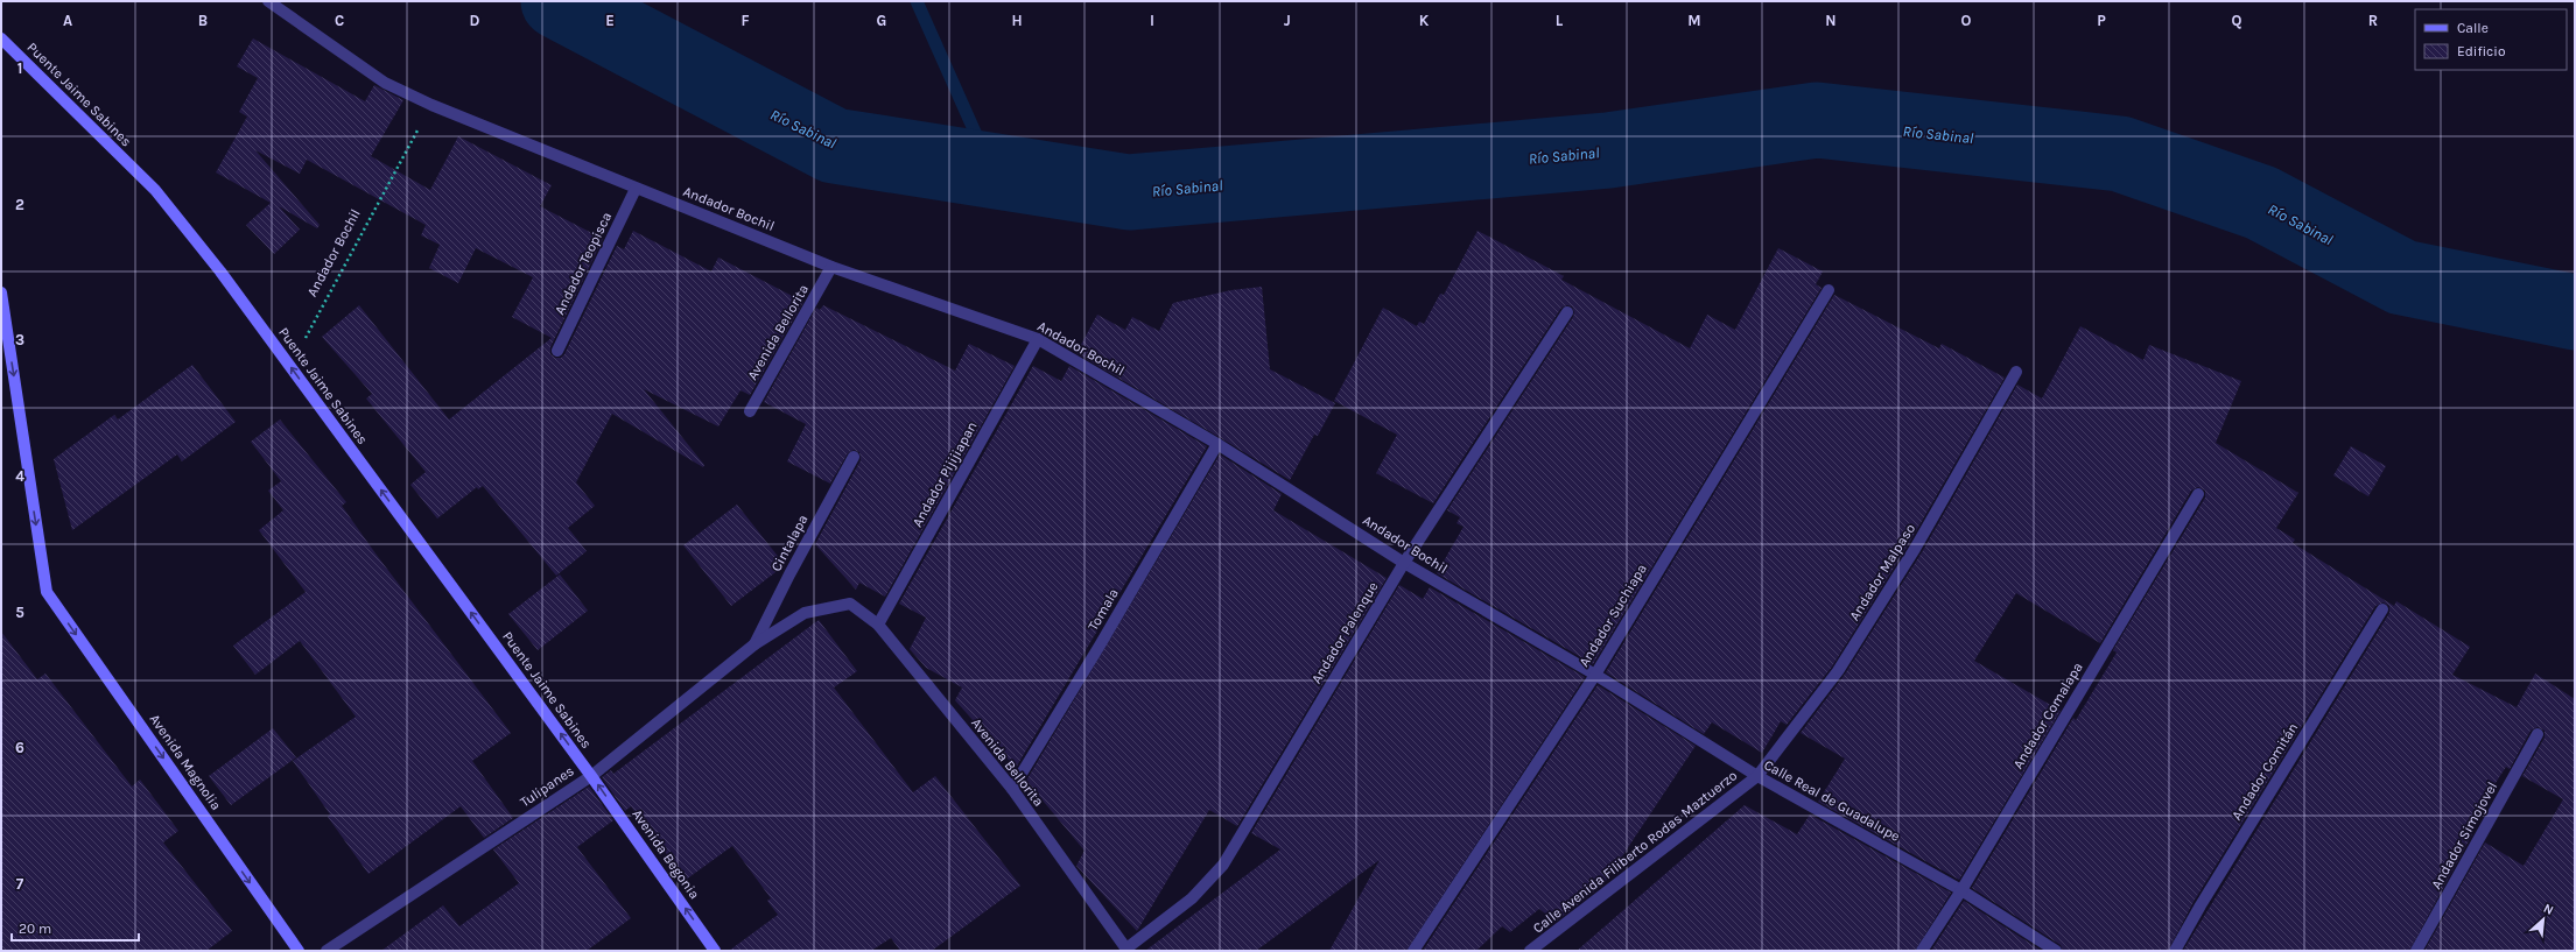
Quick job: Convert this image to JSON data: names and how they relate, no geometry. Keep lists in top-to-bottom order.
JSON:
{
  "streets": {
    "main road": ["Puente Jaime Sabines", "Avenida Magnolia", "Avenida Begonia"],
    "street": [
      "Andador Bochil",
      "Andador Teopisca",
      "Avenida Bellorita",
      "Andador Pijijiapan",
      "Cintalapa",
      "Andador Malpaso",
      "Tomala",
      "Andador Suchiapa",
      "Andador Palenque",
      "Andador Comalapa",
      "Andador Comitán",
      "Tulipanes",
      "Calle Real de Guadalupe",
      "Andador Simojovel",
      "Calle Avenida Filiberto Rodas Maztuerzo"
    ]
  },
  "crossings": [
    ["Puente Jaime Sabines", "Andador Bochil"],
    ["Puente Jaime Sabines", "Tulipanes"],
    ["Puente Jaime Sabines", "Avenida Begonia"],
    ["Andador Bochil", "Andador Teopisca"],
    ["Andador Bochil", "Avenida Bellorita"],
    ["Andador Bochil", "Andador Pijijiapan"],
    ["Andador Bochil", "Tomala"],
    ["Andador Bochil", "Andador Suchiapa"],
    ["Andador Bochil", "Andador Palenque"],
    ["Andador Bochil", "Calle Real de Guadalupe"],
    ["Avenida Bellorita", "Andador Pijijiapan"],
    ["Avenida Bellorita", "Tomala"],
    ["Avenida Bellorita", "Andador Palenque"],
    ["Avenida Bellorita", "Tulipanes"],
    ["Cintalapa", "Tulipanes"],
    ["Andador Malpaso", "Calle Real de Guadalupe"],
    ["Andador Malpaso", "Calle Avenida Filiberto Rodas Maztuerzo"],
    ["Andador Suchiapa", "Calle Real de Guadalupe"],
    ["Andador Comalapa", "Calle Real de Guadalupe"],
    ["Tulipanes", "Avenida Begonia"],
    ["Calle Real de Guadalupe", "Calle Avenida Filiberto Rodas Maztuerzo"]
  ],
  "one_way": ["Puente Jaime Sabines", "Avenida Magnolia", "Avenida Begonia"],
  "water": ["Río Sabinal"],
  "legend": ["Calle", "Edificio"],
  "scale_bar": "20 m",
  "north": "top right",
  "grid": {
    "columns": [
      "A",
      "B",
      "C",
      "D",
      "E",
      "F",
      "G",
      "H",
      "I",
      "J",
      "K",
      "L",
      "M",
      "N",
      "O",
      "P",
      "Q",
      "R"
    ],
    "rows": [
      "1",
      "2",
      "3",
      "4",
      "5",
      "6",
      "7"
    ]
  }
}
